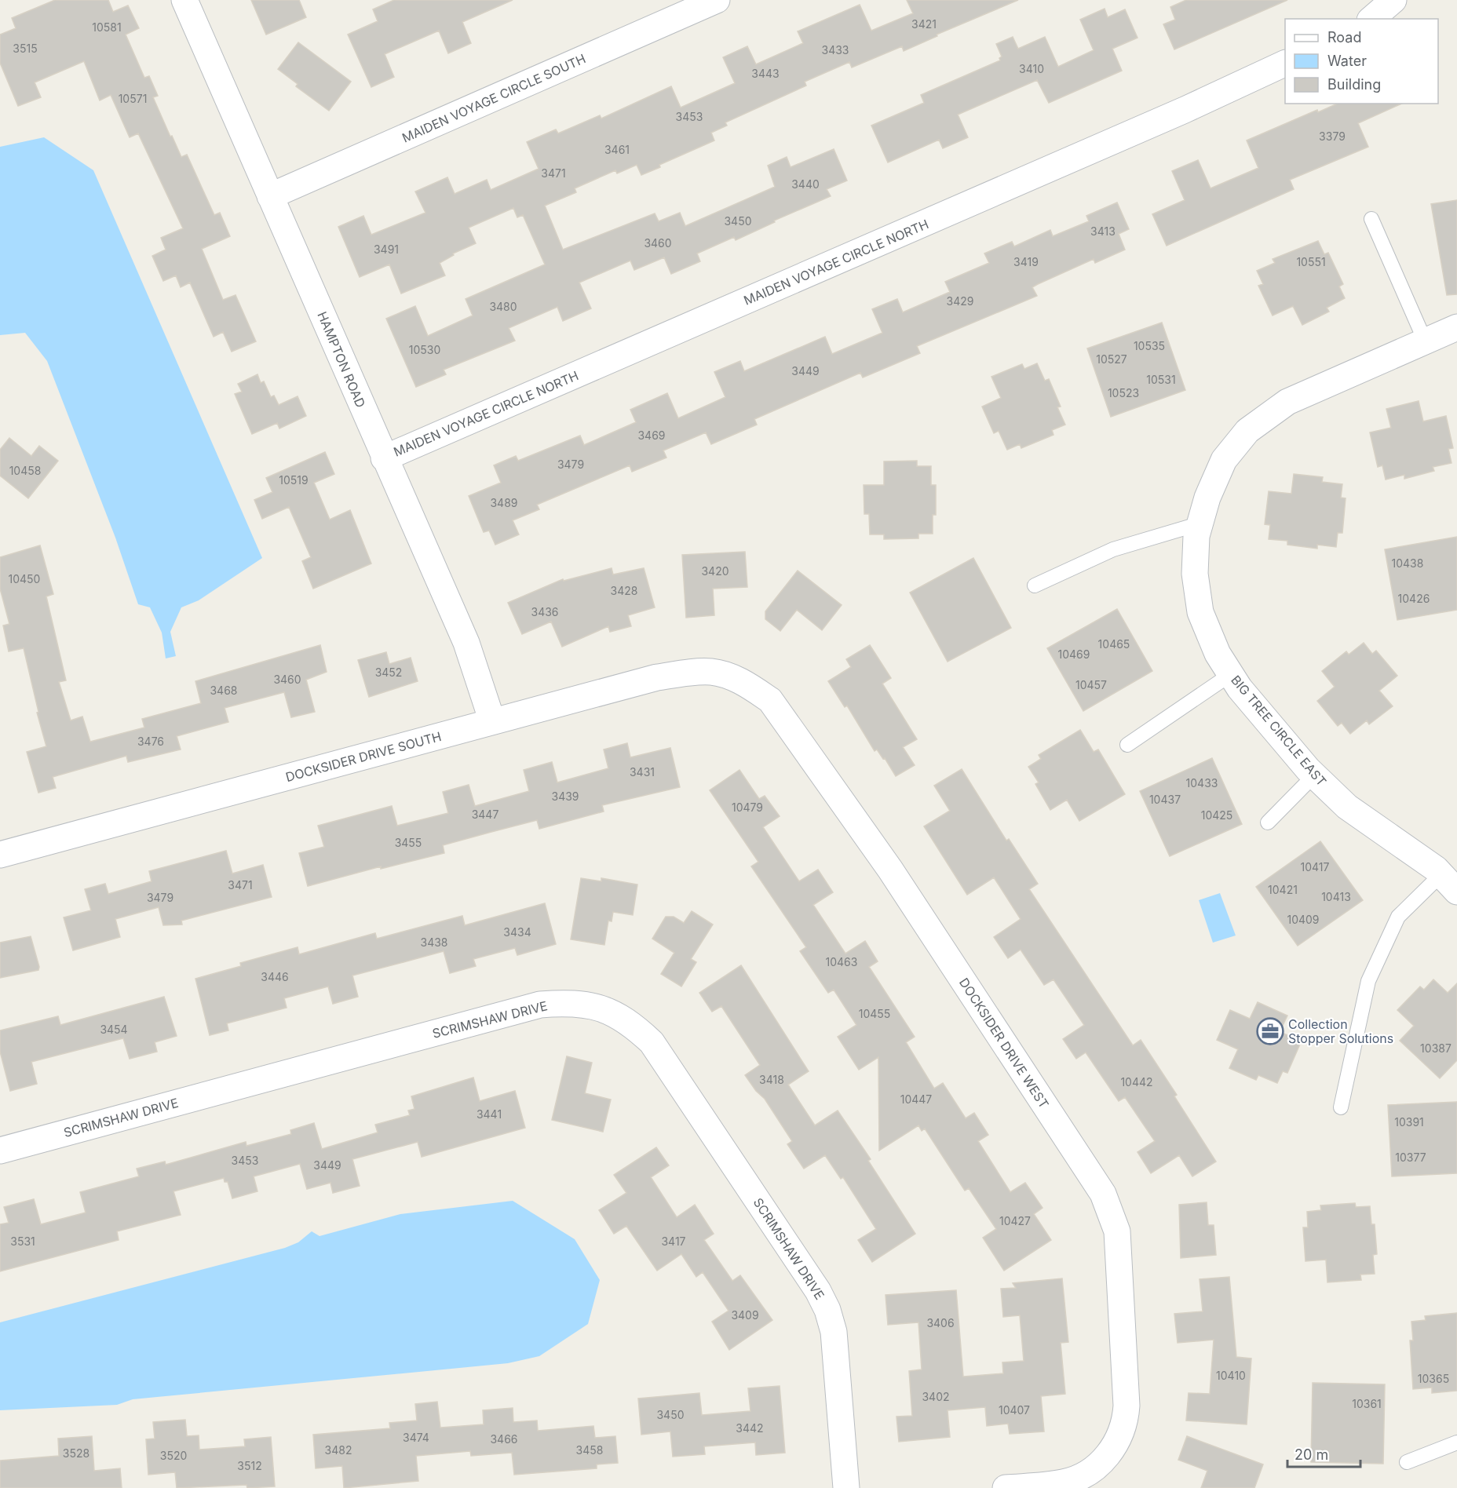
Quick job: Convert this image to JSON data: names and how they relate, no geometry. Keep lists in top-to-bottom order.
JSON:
{
  "streets": {
    "street": [
      "MAIDEN VOYAGE CIRCLE SOUTH",
      "MAIDEN VOYAGE CIRCLE NORTH",
      "HAMPTON ROAD",
      "BIG TREE CIRCLE EAST",
      "DOCKSIDER DRIVE SOUTH",
      "SCRIMSHAW DRIVE",
      "DOCKSIDER DRIVE WEST"
    ]
  },
  "crossings": [
    ["MAIDEN VOYAGE CIRCLE SOUTH", "HAMPTON ROAD"],
    ["MAIDEN VOYAGE CIRCLE NORTH", "HAMPTON ROAD"],
    ["HAMPTON ROAD", "DOCKSIDER DRIVE SOUTH"],
    ["DOCKSIDER DRIVE SOUTH", "DOCKSIDER DRIVE WEST"]
  ],
  "places": {
    "office": ["Collection Stopper Solutions"]
  },
  "house_numbers": [
    "3421",
    "10581",
    "3515",
    "3433",
    "3410",
    "3443",
    "10571",
    "3453",
    "3379",
    "3461",
    "3471",
    "3440",
    "3450",
    "3413",
    "3460",
    "3491",
    "3419",
    "10551",
    "3429",
    "3480",
    "10535",
    "10530",
    "10527",
    "3449",
    "10531",
    "10523",
    "3469",
    "3479",
    "10458",
    "10519",
    "3489",
    "10438",
    "3420",
    "10450",
    "3428",
    "10426",
    "3436",
    "10465",
    "10469",
    "3452",
    "3460",
    "10457",
    "3468",
    "3476",
    "3431",
    "10433",
    "3439",
    "10437",
    "10479",
    "3447",
    "10425",
    "3455",
    "10417",
    "3471",
    "10421",
    "10413",
    "3479",
    "10409",
    "3434",
    "3438",
    "10463",
    "3446",
    "10455",
    "3454",
    "10387",
    "3418",
    "10442",
    "10447",
    "3441",
    "10391",
    "10377",
    "3453",
    "3449",
    "10427",
    "3531",
    "3417",
    "3409",
    "3406",
    "10410",
    "10365",
    "3402",
    "10361",
    "10407",
    "3450",
    "3442",
    "3474",
    "3466",
    "3482",
    "3458",
    "3528",
    "3520",
    "3512"
  ],
  "legend": ["Road", "Water", "Building"],
  "scale_bar": "20 m"
}
